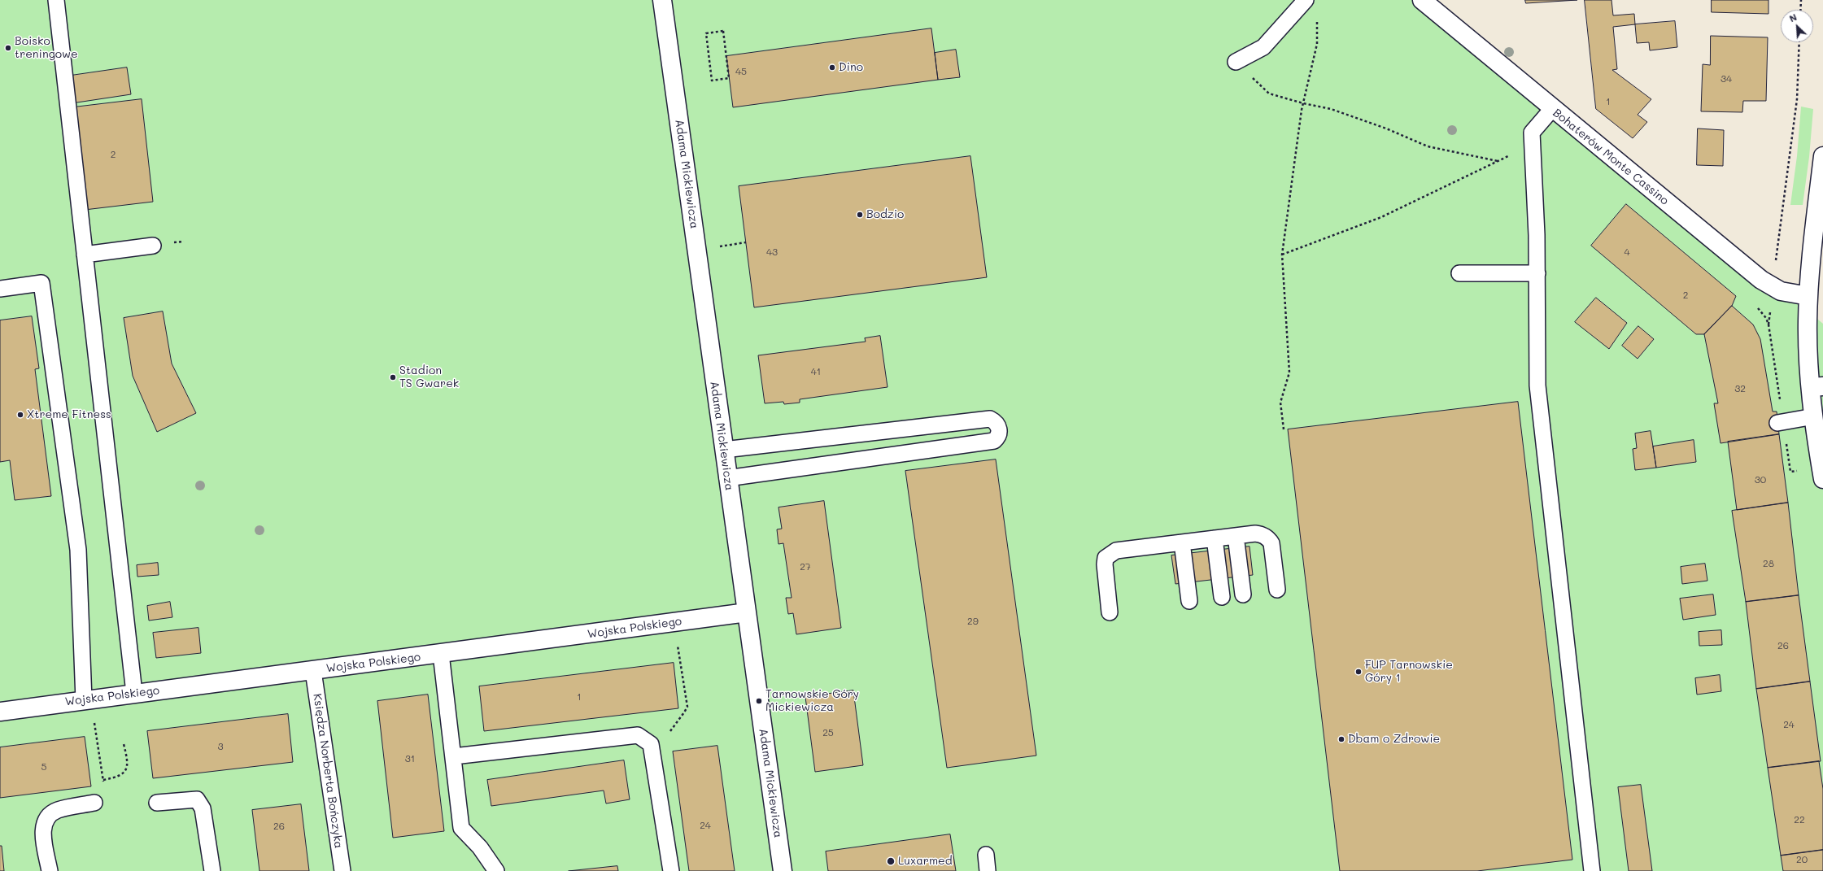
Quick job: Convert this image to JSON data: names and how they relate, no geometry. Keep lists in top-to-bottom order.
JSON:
{
  "streets": {
    "street": ["Bohaterów Monte Cassino", "Adama Mickiewicza", "Wojska Polskiego"],
    "lane": ["Księdza Norberta Bończyka"]
  },
  "crossings": [
    ["Adama Mickiewicza", "Wojska Polskiego"],
    ["Wojska Polskiego", "Księdza Norberta Bończyka"]
  ],
  "places": [
    "Boisko treningowe",
    "Dino",
    "Bodzio",
    "Stadion TS Gwarek",
    "Xtreme Fitness",
    "FUP Tarnowskie Góry 1",
    "Tarnowskie Góry Mickiewicza",
    "Dbam o Zdrowie",
    "Luxarmed"
  ],
  "house_numbers": [
    "45",
    "34",
    "1",
    "2",
    "43",
    "4",
    "2",
    "41",
    "32",
    "30",
    "28",
    "27",
    "29",
    "26",
    "1",
    "24",
    "25",
    "3",
    "31",
    "5",
    "22",
    "24",
    "26",
    "20"
  ],
  "north": "top left"
}
